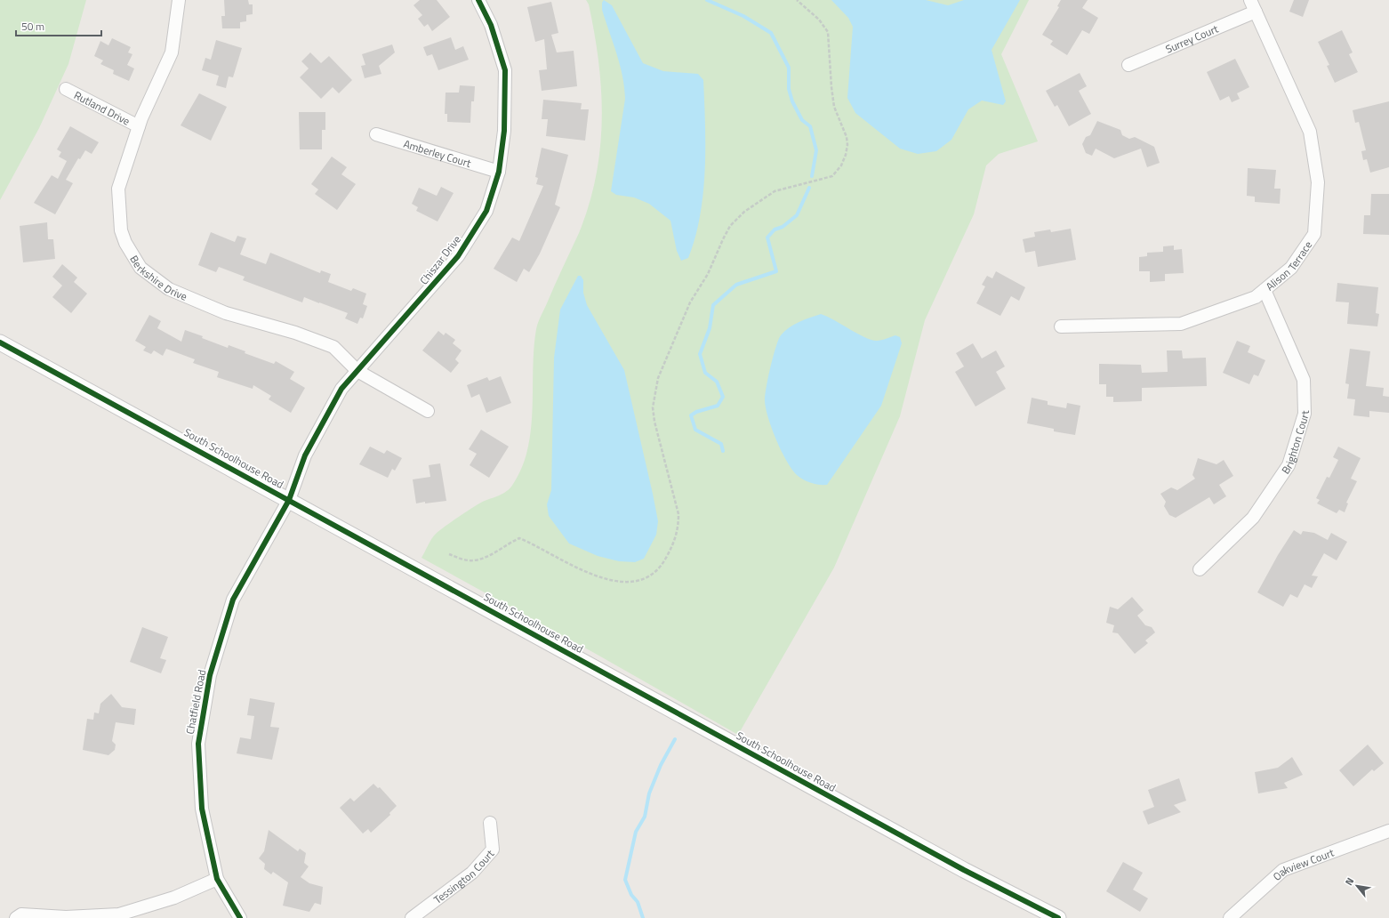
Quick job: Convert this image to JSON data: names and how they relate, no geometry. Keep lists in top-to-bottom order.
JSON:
{
  "streets": {
    "street": [
      "Surrey Court",
      "Rutland Drive",
      "Amberley Court",
      "Chiszar Drive",
      "Alison Terrace",
      "Berkshire Drive",
      "Brighton Court",
      "South Schoolhouse Road",
      "Chatfield Road",
      "Oakview Court",
      "Tessington Court"
    ]
  },
  "crossings": [
    ["Surrey Court", "Alison Terrace"],
    ["Rutland Drive", "Berkshire Drive"],
    ["Amberley Court", "Chiszar Drive"],
    ["Chiszar Drive", "Berkshire Drive"],
    ["Chiszar Drive", "South Schoolhouse Road"],
    ["Chiszar Drive", "Chatfield Road"],
    ["Alison Terrace", "Brighton Court"],
    ["South Schoolhouse Road", "Chatfield Road"]
  ],
  "scale_bar": "50 m",
  "north": "top left"
}
